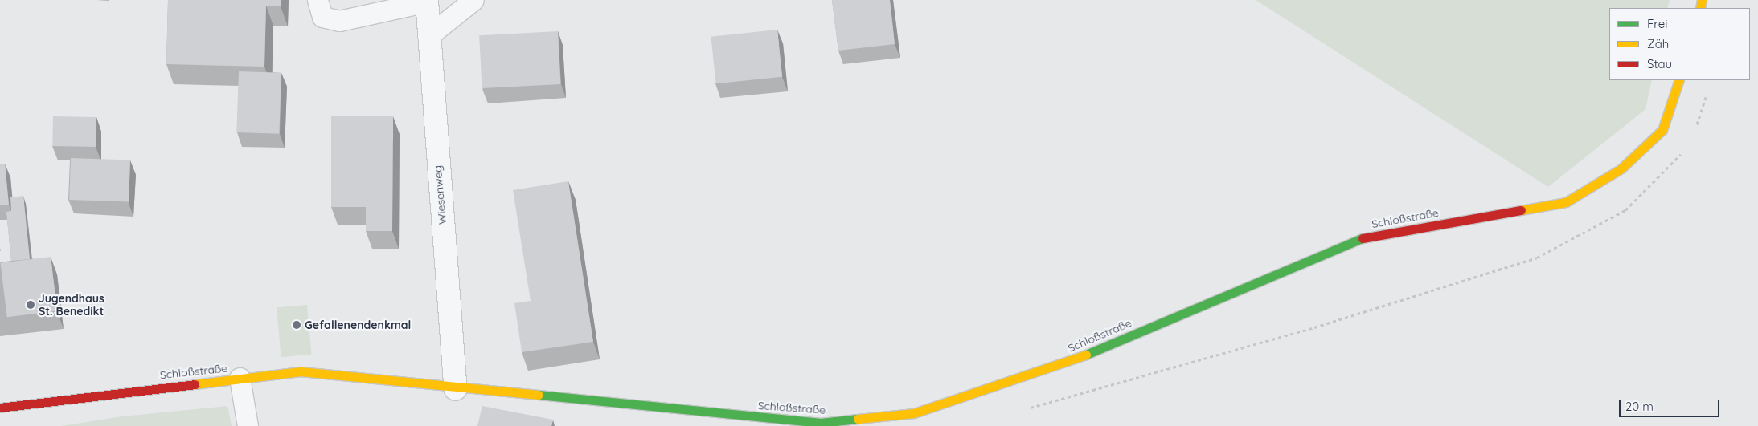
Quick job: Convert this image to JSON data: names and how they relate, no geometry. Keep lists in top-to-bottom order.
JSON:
{
  "streets": {
    "street": ["Wiesenweg", "Schloßstraße"]
  },
  "crossings": [
    ["Wiesenweg", "Schloßstraße"]
  ],
  "places": ["Jugendhaus St. Benedikt", "Gefallenendenkmal"],
  "legend": ["Frei", "Zäh", "Stau"],
  "scale_bar": "20 m"
}
